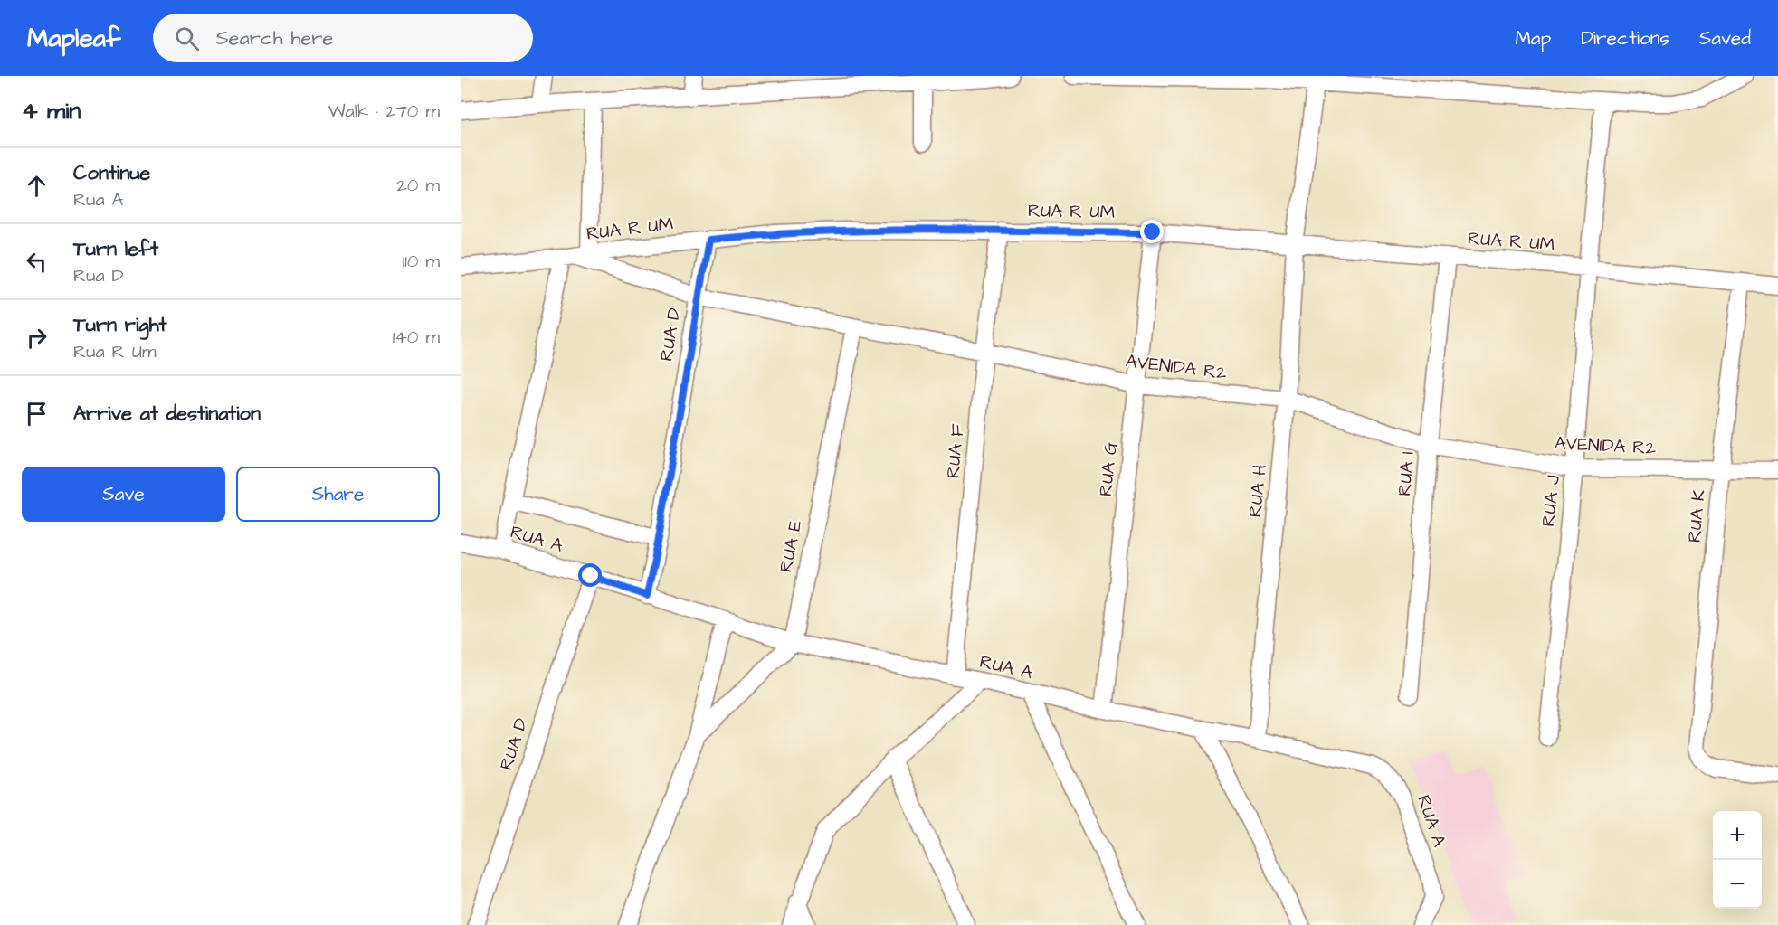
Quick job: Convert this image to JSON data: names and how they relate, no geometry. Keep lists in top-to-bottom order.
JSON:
{
  "streets": {
    "street": [
      "RUA R UM",
      "RUA D",
      "AVENIDA R2",
      "RUA F",
      "RUA G",
      "RUA I",
      "RUA H",
      "RUA J",
      "RUA K",
      "RUA A",
      "RUA E"
    ]
  },
  "crossings": [
    ["RUA R UM", "RUA D"],
    ["RUA R UM", "AVENIDA R2"],
    ["RUA R UM", "RUA F"],
    ["RUA R UM", "RUA G"],
    ["RUA R UM", "RUA I"],
    ["RUA R UM", "RUA H"],
    ["RUA R UM", "RUA J"],
    ["RUA R UM", "RUA K"],
    ["RUA D", "AVENIDA R2"],
    ["RUA D", "RUA A"],
    ["AVENIDA R2", "RUA F"],
    ["AVENIDA R2", "RUA G"],
    ["AVENIDA R2", "RUA I"],
    ["AVENIDA R2", "RUA H"],
    ["AVENIDA R2", "RUA J"],
    ["AVENIDA R2", "RUA K"],
    ["AVENIDA R2", "RUA E"],
    ["RUA F", "RUA A"],
    ["RUA G", "RUA A"],
    ["RUA H", "RUA A"],
    ["RUA A", "RUA E"]
  ],
  "page": {
    "header": "Mapleaf",
    "search": "Search here",
    "nav": ["Map", "Directions", "Saved"],
    "heading": ["4 min", "Walk · 270 m"],
    "list": [
      ["Continue", "Rua A", "20 m"],
      ["Turn left", "Rua D", "110 m"],
      ["Turn right", "Rua R Um", "140 m"],
      "Arrive at destination"
    ],
    "buttons": ["Save", "Share"],
    "map_buttons": ["+", "−"]
  }
}
